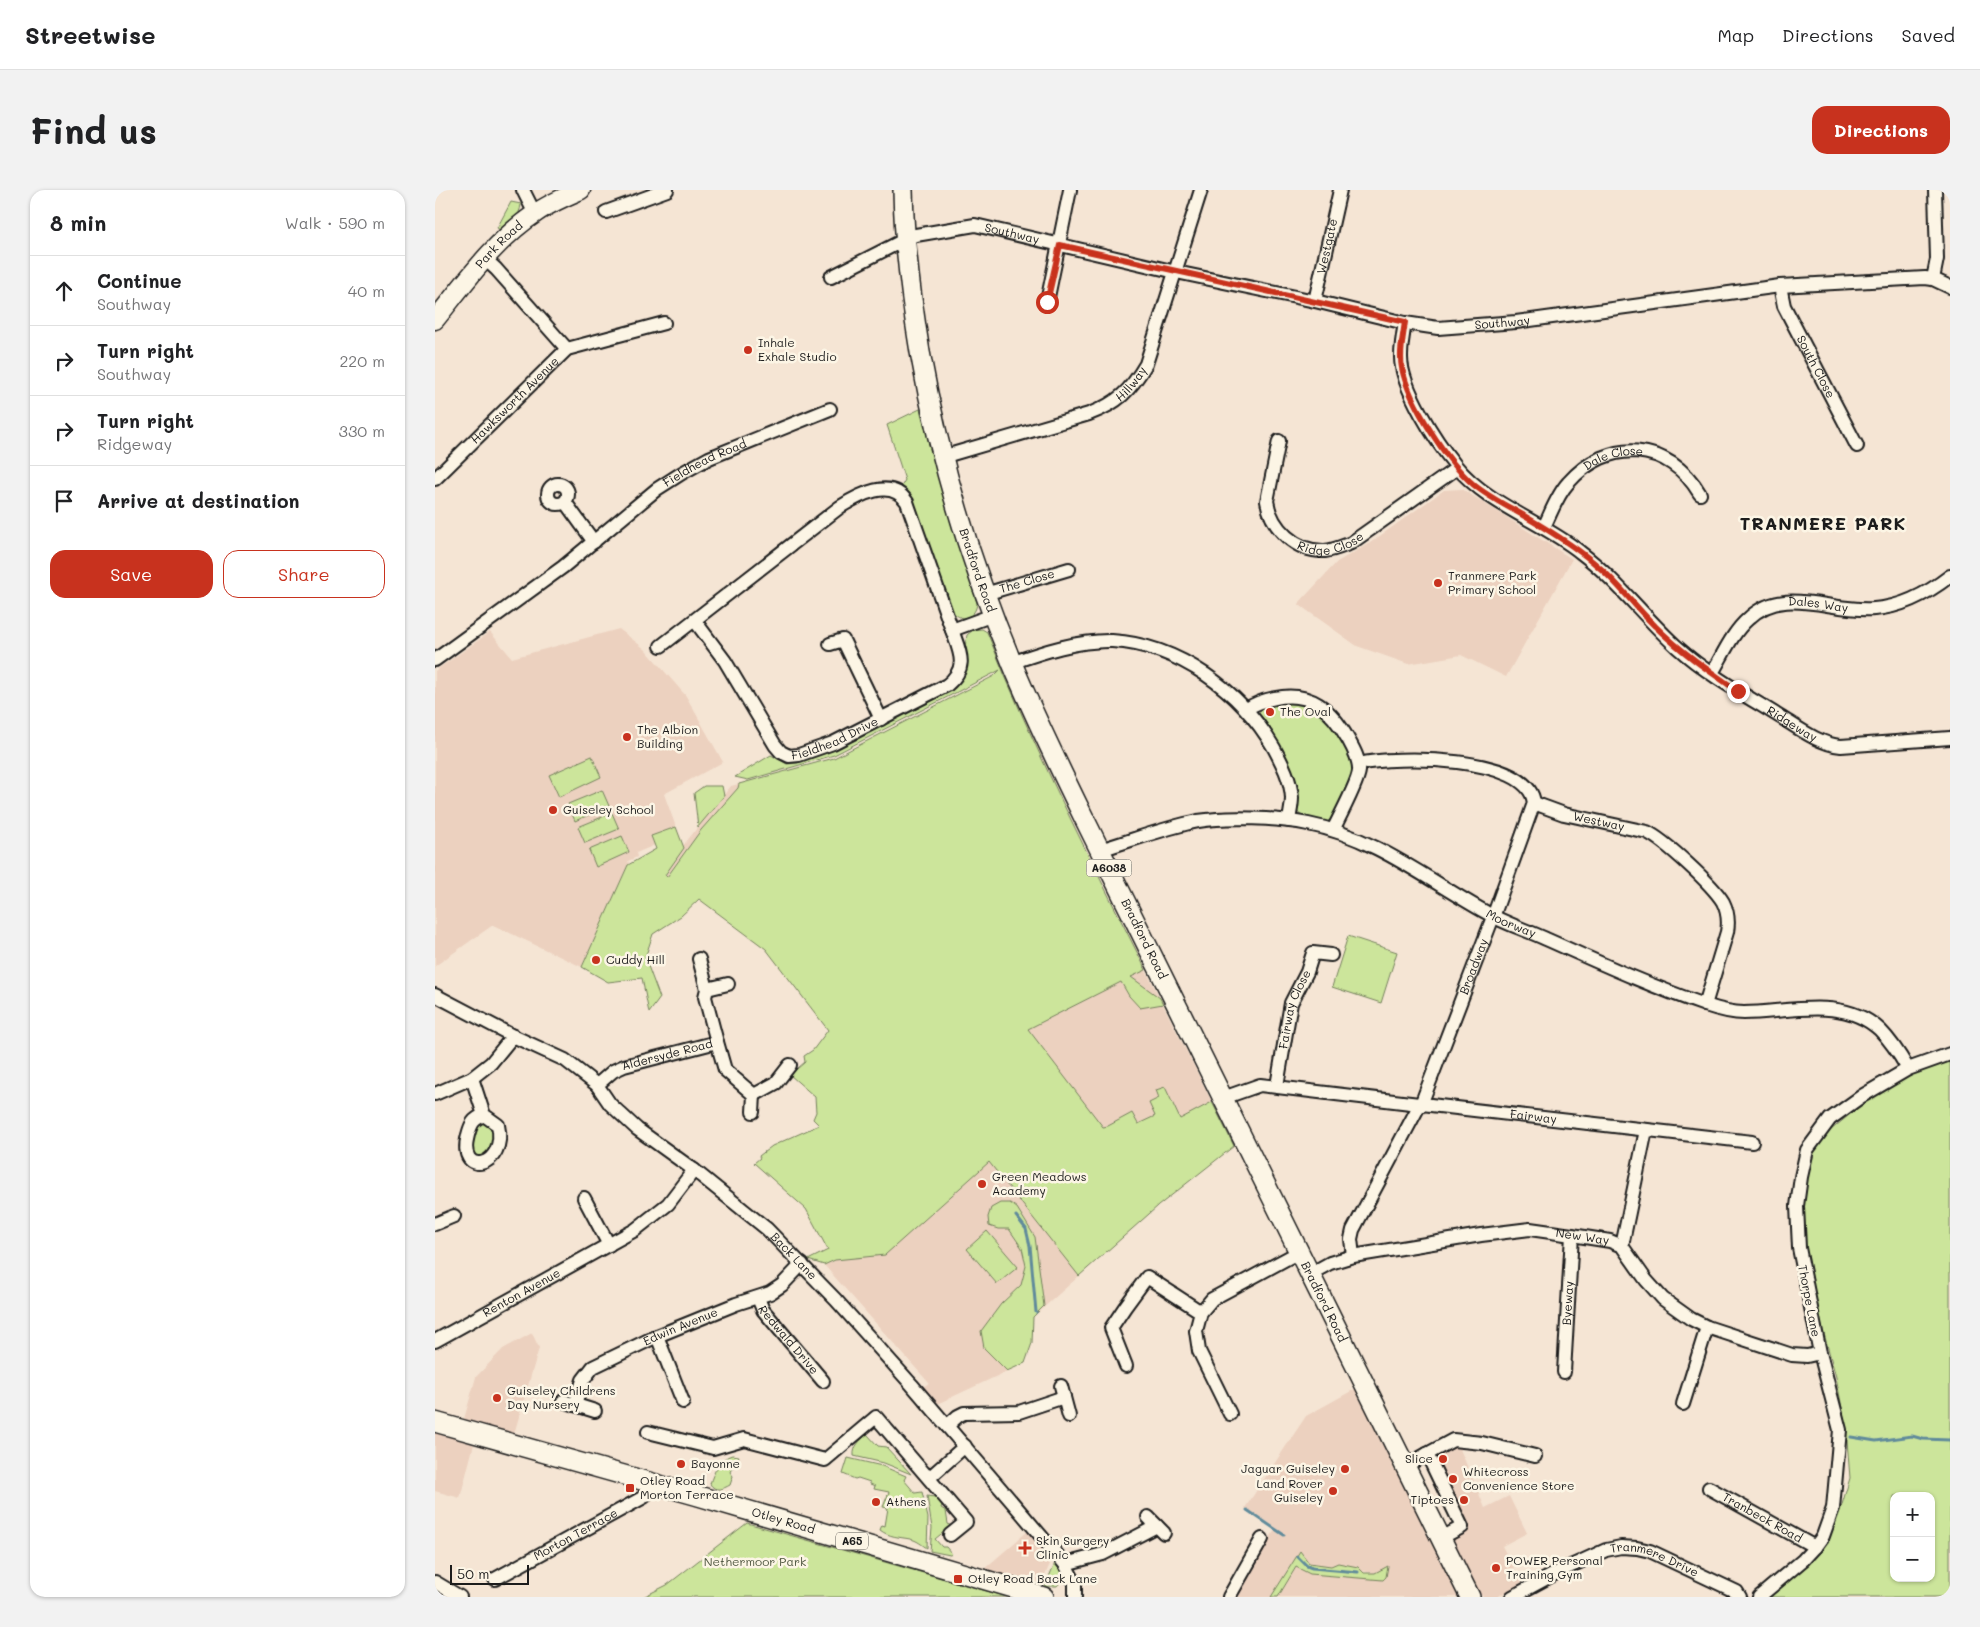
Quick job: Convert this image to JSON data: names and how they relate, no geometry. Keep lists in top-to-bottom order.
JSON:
{
  "streets": {
    "main road": [
      "Park Road",
      "Bradford Road",
      "A6038",
      "Otley Road",
      "A65"
    ],
    "street": [
      "Southway",
      "Westgate",
      "South Close",
      "Hillway",
      "Hawksworth Avenue",
      "Dale Close",
      "Fieldhead Road",
      "Ridge Close",
      "The Close",
      "Dales Way",
      "Ridgeway",
      "Fieldhead Drive",
      "Westway",
      "Moorway",
      "Broadway",
      "Fairway Close",
      "Aldersyde Road",
      "Fairway",
      "New Way",
      "Back Lane",
      "Renton Avenue",
      "Thorpe Lane",
      "Byeway",
      "Edwin Avenue",
      "Redwald Drive",
      "Tranbeck Road",
      "Morton Terrace",
      "Tranmere Drive"
    ]
  },
  "crossings": [
    ["Southway", "Westgate"],
    ["Southway", "South Close"],
    ["Southway", "Hillway"],
    ["Southway", "Bradford Road"],
    ["Southway", "Ridgeway"],
    ["Hillway", "Bradford Road"],
    ["Dale Close", "Ridgeway"],
    ["Ridge Close", "Ridgeway"],
    ["Bradford Road", "The Close"],
    ["Bradford Road", "Moorway"],
    ["Bradford Road", "Fairway"],
    ["Bradford Road", "New Way"],
    ["Dales Way", "Ridgeway"],
    ["Westway", "Moorway"],
    ["Westway", "Broadway"],
    ["Moorway", "Broadway"],
    ["Moorway", "Thorpe Lane"],
    ["Broadway", "Fairway"],
    ["Broadway", "New Way"],
    ["Fairway Close", "Fairway"],
    ["Aldersyde Road", "Back Lane"],
    ["New Way", "Thorpe Lane"],
    ["New Way", "Byeway"],
    ["Back Lane", "Renton Avenue"],
    ["Back Lane", "Edwin Avenue"],
    ["Thorpe Lane", "Tranbeck Road"],
    ["Edwin Avenue", "Redwald Drive"],
    ["Otley Road", "Morton Terrace"]
  ],
  "districts": ["TRANMERE PARK"],
  "parks": ["Nethermoor Park"],
  "places": {
    "other": [
      "Inhale Exhale Studio",
      "Tranmere Park Primary School",
      "The Oval",
      "The Albion Building",
      "Guiseley School",
      "Cuddy Hill",
      "Green Meadows Academy",
      "Guiseley Childrens Day Nursery",
      "Slice",
      "Bayonne",
      "Jaguar Guiseley",
      "Whitecross Convenience Store",
      "Land Rover Guiseley",
      "Tiptoes",
      "Athens",
      "POWER Personal Training Gym"
    ],
    "transit": ["Otley Road Morton Terrace", "Otley Road Back Lane"],
    "health": ["Skin Surgery Clinic"]
  },
  "scale_bar": "50 m",
  "page": {
    "header": "Streetwise",
    "nav": ["Map", "Directions", "Saved"],
    "buttons": [
      "Directions",
      ["Save", "Share"]
    ],
    "title": "Find us",
    "heading": ["8 min", "Walk · 590 m"],
    "list": [
      ["Continue", "Southway", "40 m"],
      ["Turn right", "Southway", "220 m"],
      ["Turn right", "Ridgeway", "330 m"],
      "Arrive at destination"
    ],
    "map_buttons": ["+", "−"],
    "scale": "50 m"
  }
}
